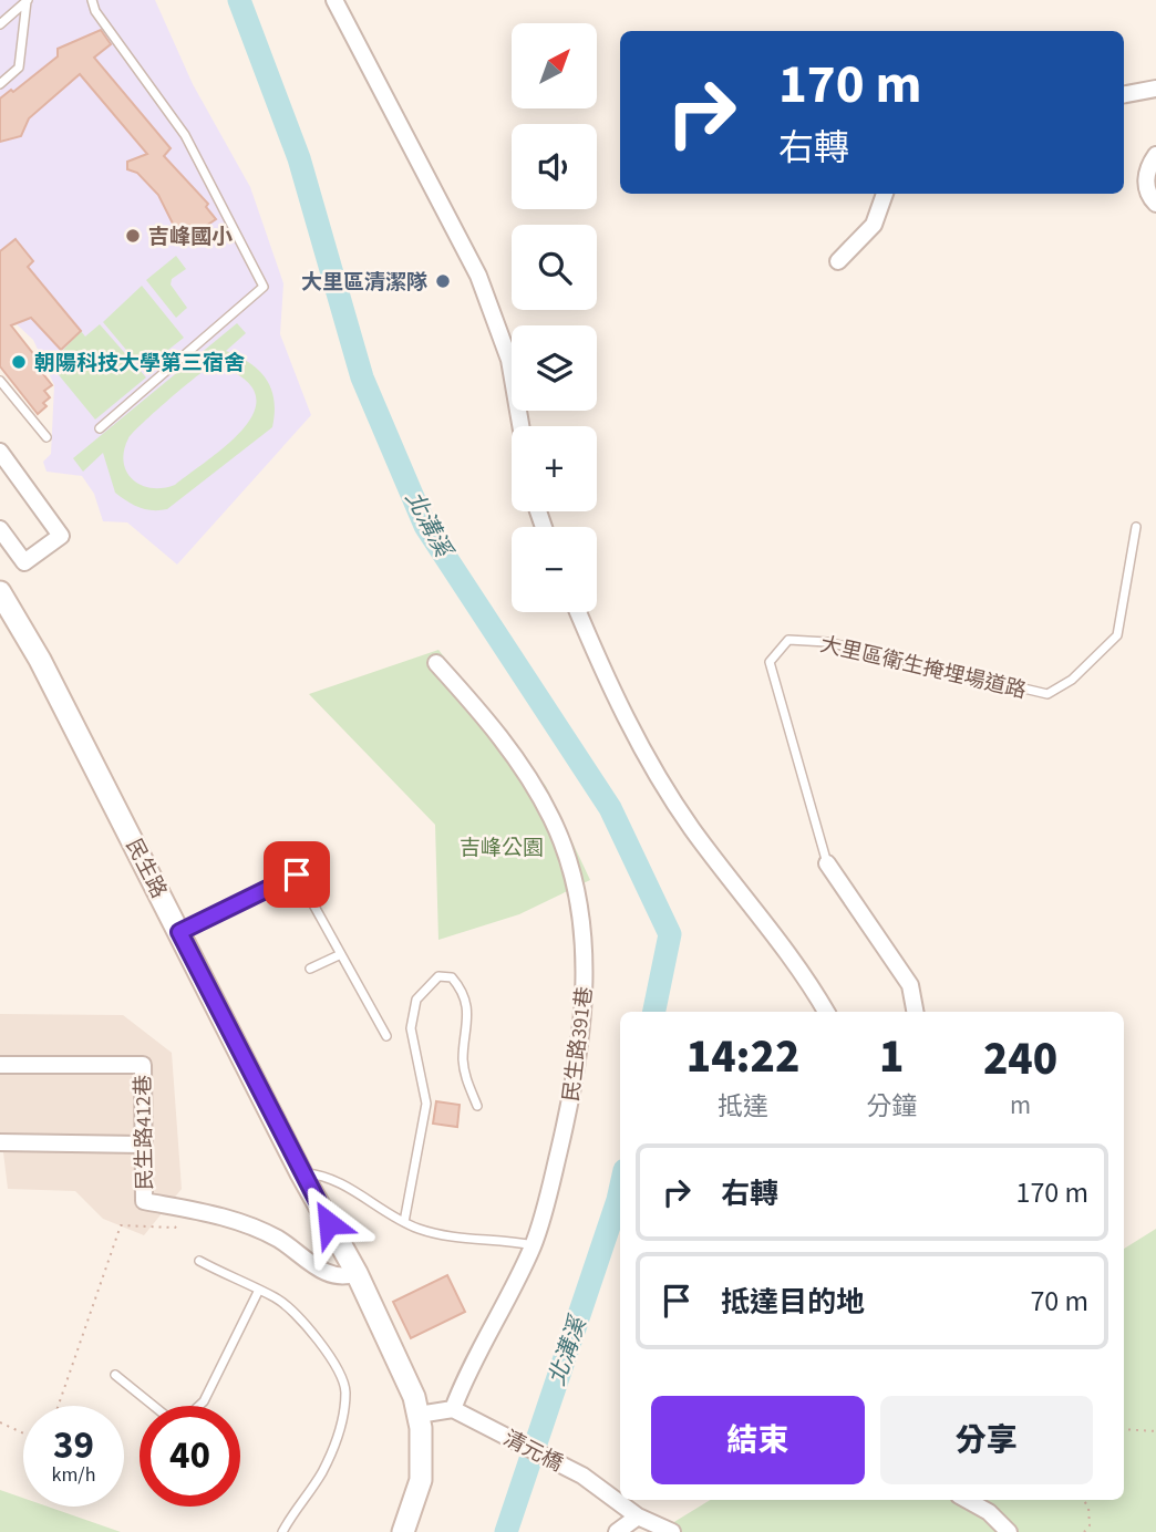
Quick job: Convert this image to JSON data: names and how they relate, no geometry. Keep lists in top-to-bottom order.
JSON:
{
  "streets": {
    "street": [
      "民生路",
      "民生路391巷",
      "民生路412巷",
      "清元橋"
    ],
    "lane": ["大里區衛生掩埋場道路"]
  },
  "crossings": [
    ["民生路", "民生路412巷"],
    ["民生路391巷", "清元橋"]
  ],
  "water": ["北溝溪"],
  "parks": ["吉峰公園"],
  "places": ["吉峰國小", "大里區清潔隊", "朝陽科技大學第三宿舍"],
  "north": "top right",
  "page": {
    "map_buttons": ["+", "−"],
    "turn": ["170 m", "右轉"],
    "eta": [
      "14:22",
      "抵達",
      "1",
      "分鐘",
      "240",
      "m"
    ],
    "list": [
      {
        "name": "右轉",
        "value": "170 m"
      },
      {
        "name": "抵達目的地",
        "value": "70 m"
      }
    ],
    "buttons": ["結束", "分享"],
    "speed": "39 km/h",
    "limit": "40"
  }
}
